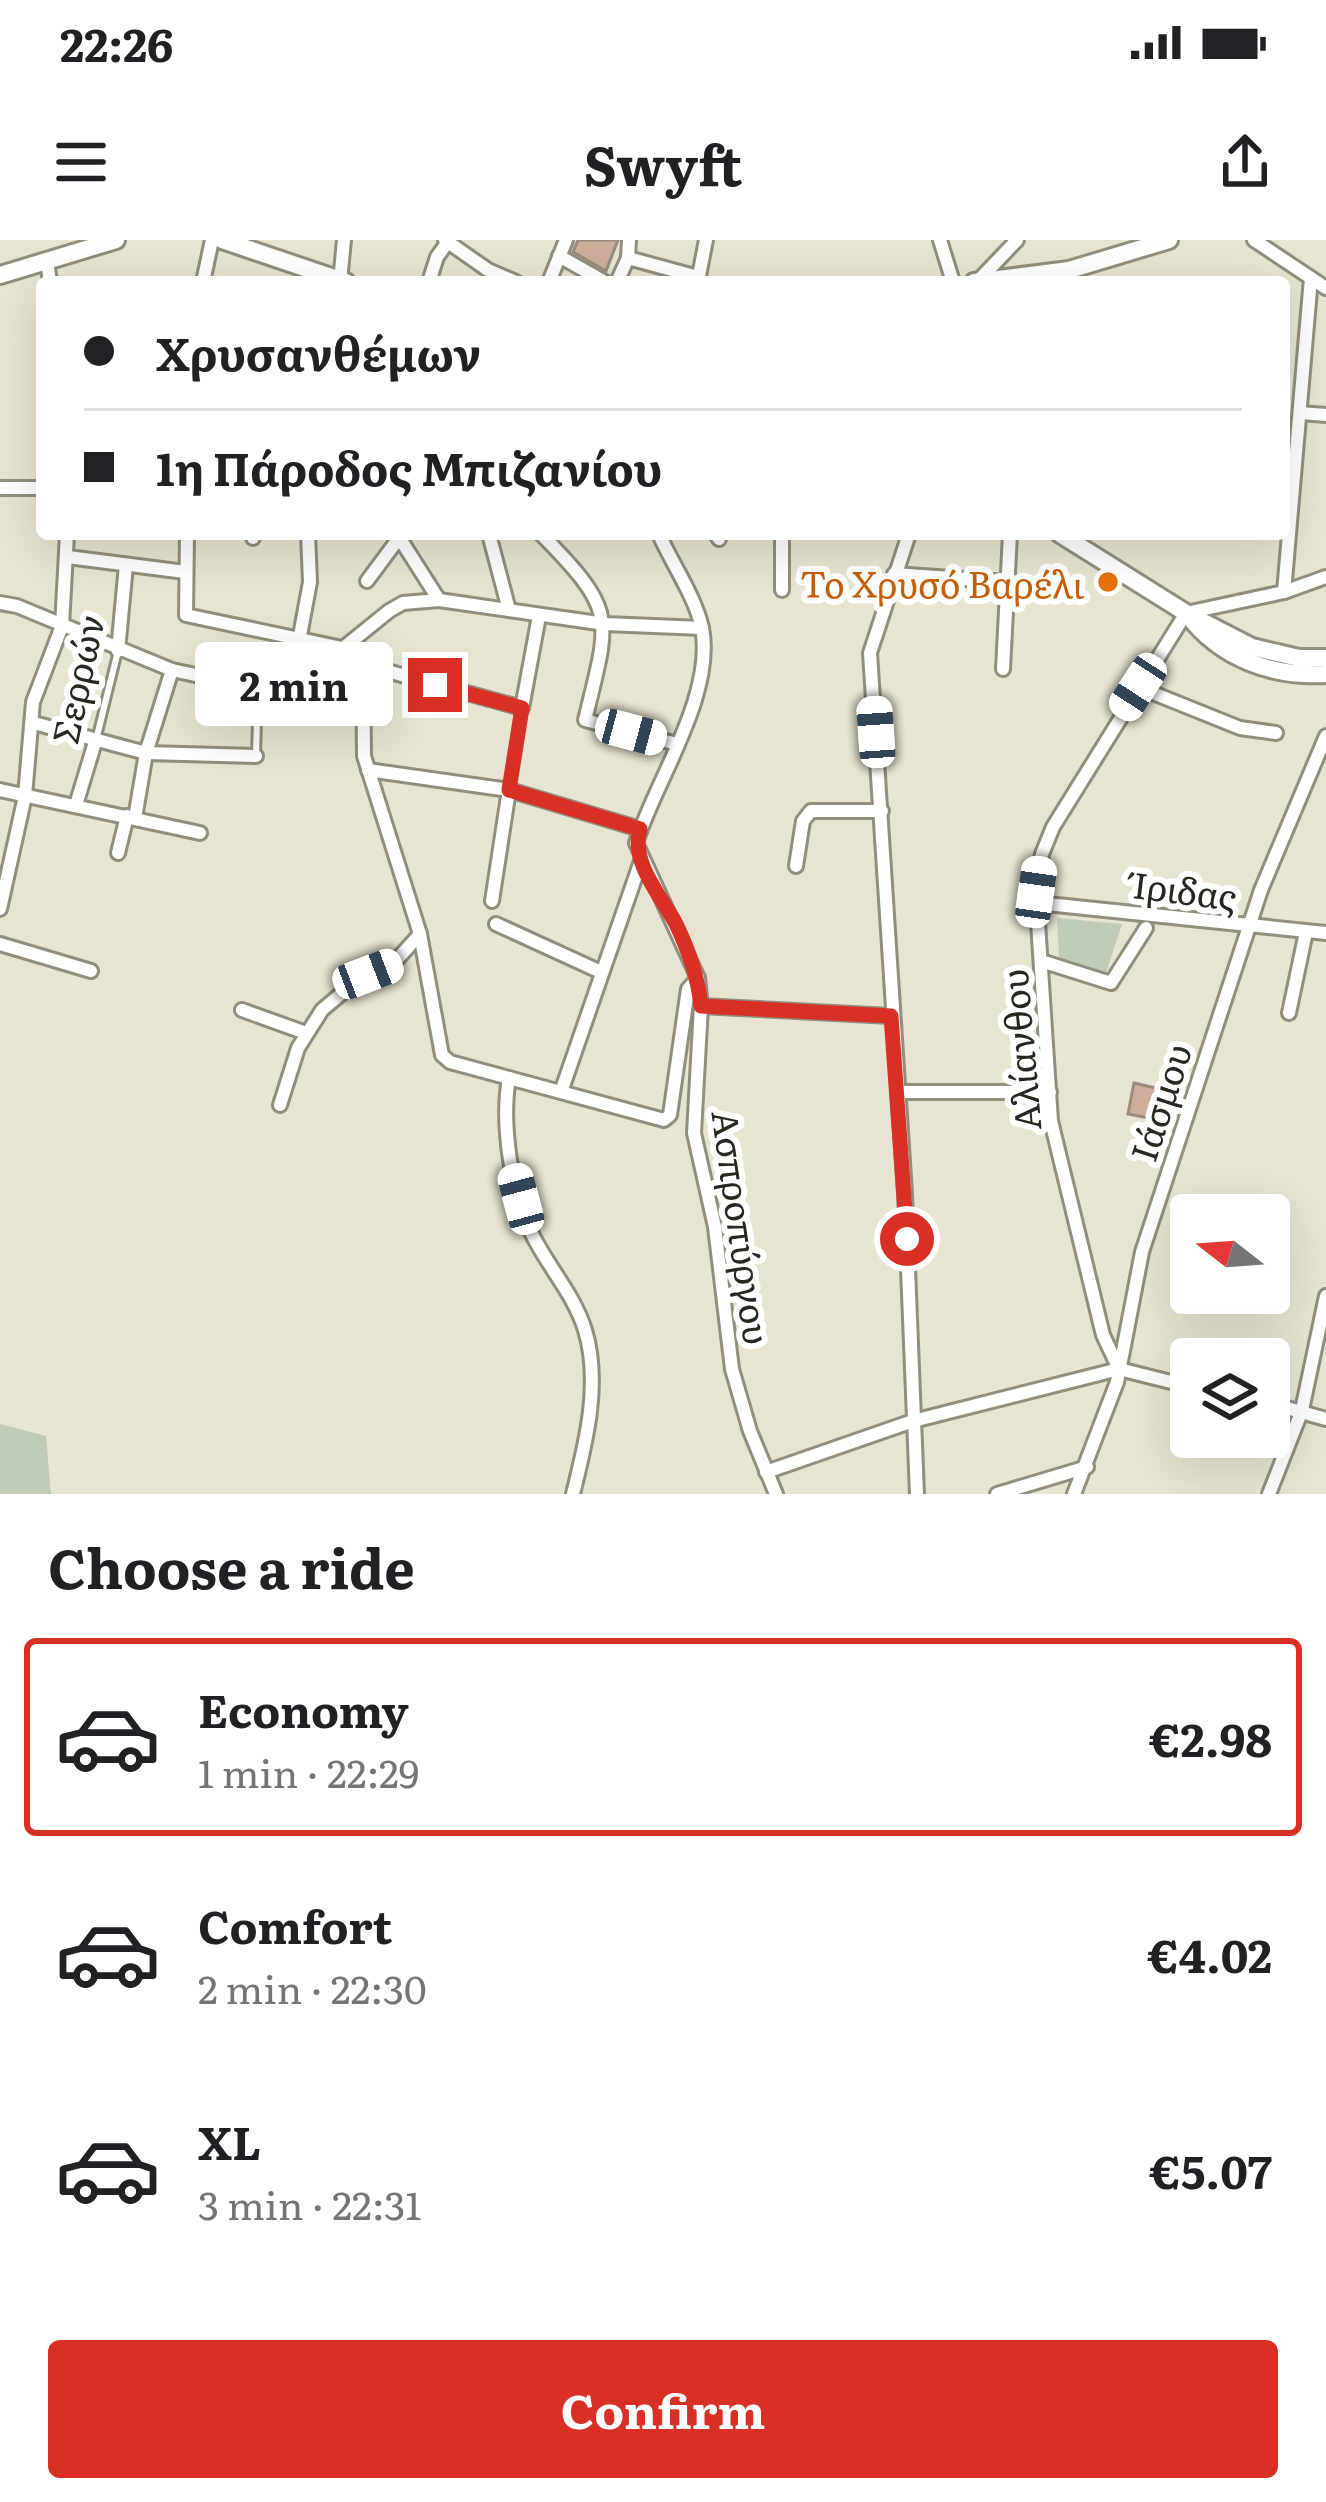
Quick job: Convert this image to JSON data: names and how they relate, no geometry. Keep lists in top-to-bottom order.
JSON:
{
  "streets": {
    "street": [
      "Σερρών",
      "Ίριδας",
      "Αλίανθου",
      "Ιάσμου",
      "Ασπροπύργου"
    ]
  },
  "crossings": [
    ["Ίριδας", "Αλίανθου"],
    ["Ίριδας", "Ιάσμου"],
    ["Αλίανθου", "Ιάσμου"]
  ],
  "places": ["Το Χρυσό Βαρέλι"],
  "north": "left",
  "page": {
    "status": "22:26",
    "header": "Swyft",
    "banner": ["Χρυσανθέμων", "1η Πάροδος Μπιζανίου"],
    "bubble": "2 min",
    "heading": "Choose a ride",
    "list": [
      {
        "name": "Economy",
        "note": "1 min · 22:29",
        "value": "€2.98"
      },
      {
        "name": "Comfort",
        "note": "2 min · 22:30",
        "value": "€4.02"
      },
      {
        "name": "XL",
        "note": "3 min · 22:31",
        "value": "€5.07"
      }
    ],
    "buttons": "Confirm"
  }
}
